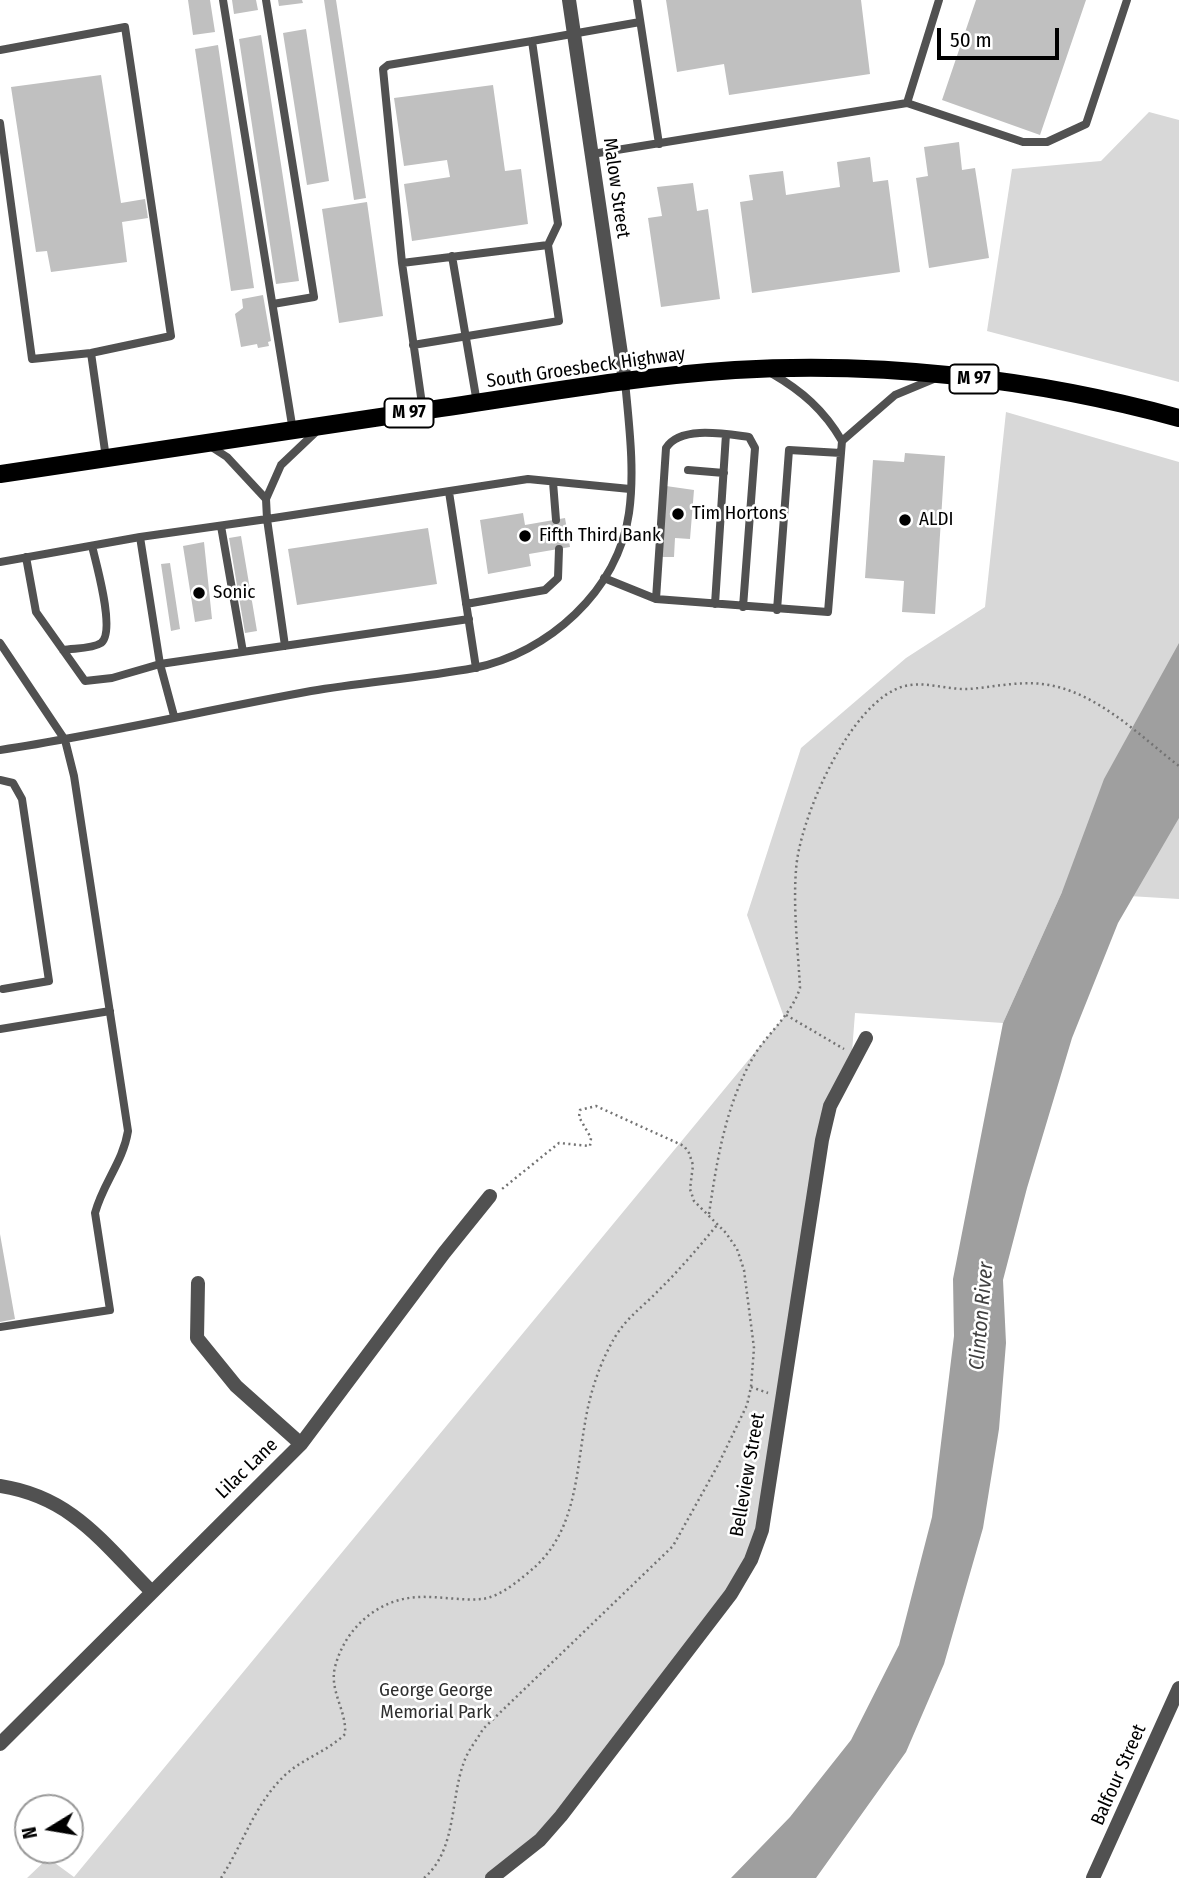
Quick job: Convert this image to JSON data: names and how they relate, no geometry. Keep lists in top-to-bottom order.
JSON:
{
  "streets": {
    "main road": ["South Groesbeck Highway", "M 97"],
    "street": [
      "Malow Street",
      "Lilac Lane",
      "Belleview Street",
      "Balfour Street"
    ]
  },
  "crossings": [
    ["Malow Street", "South Groesbeck Highway"]
  ],
  "water": ["Clinton River"],
  "parks": ["George George Memorial Park"],
  "places": [
    "Tim Hortons",
    "ALDI",
    "Fifth Third Bank",
    "Sonic"
  ],
  "scale_bar": "50 m",
  "north": "left"
}
